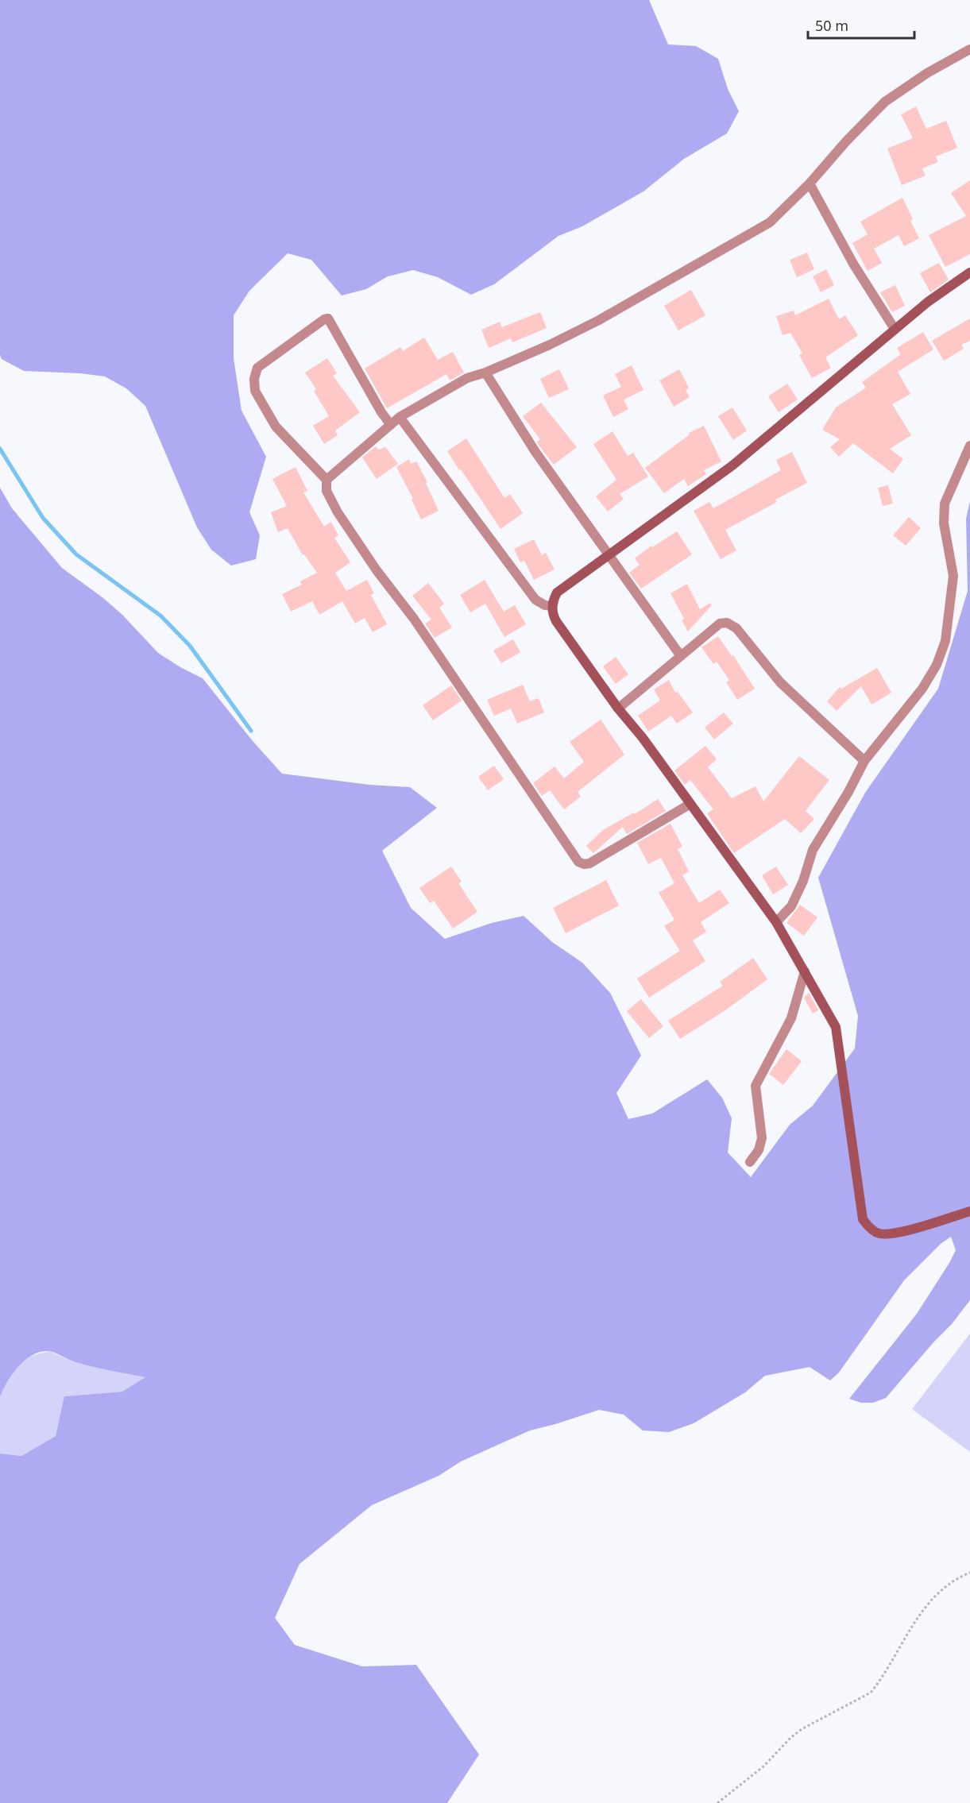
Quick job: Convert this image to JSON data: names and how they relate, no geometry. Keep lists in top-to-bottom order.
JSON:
{
  "scale_bar": "50 m"
}
